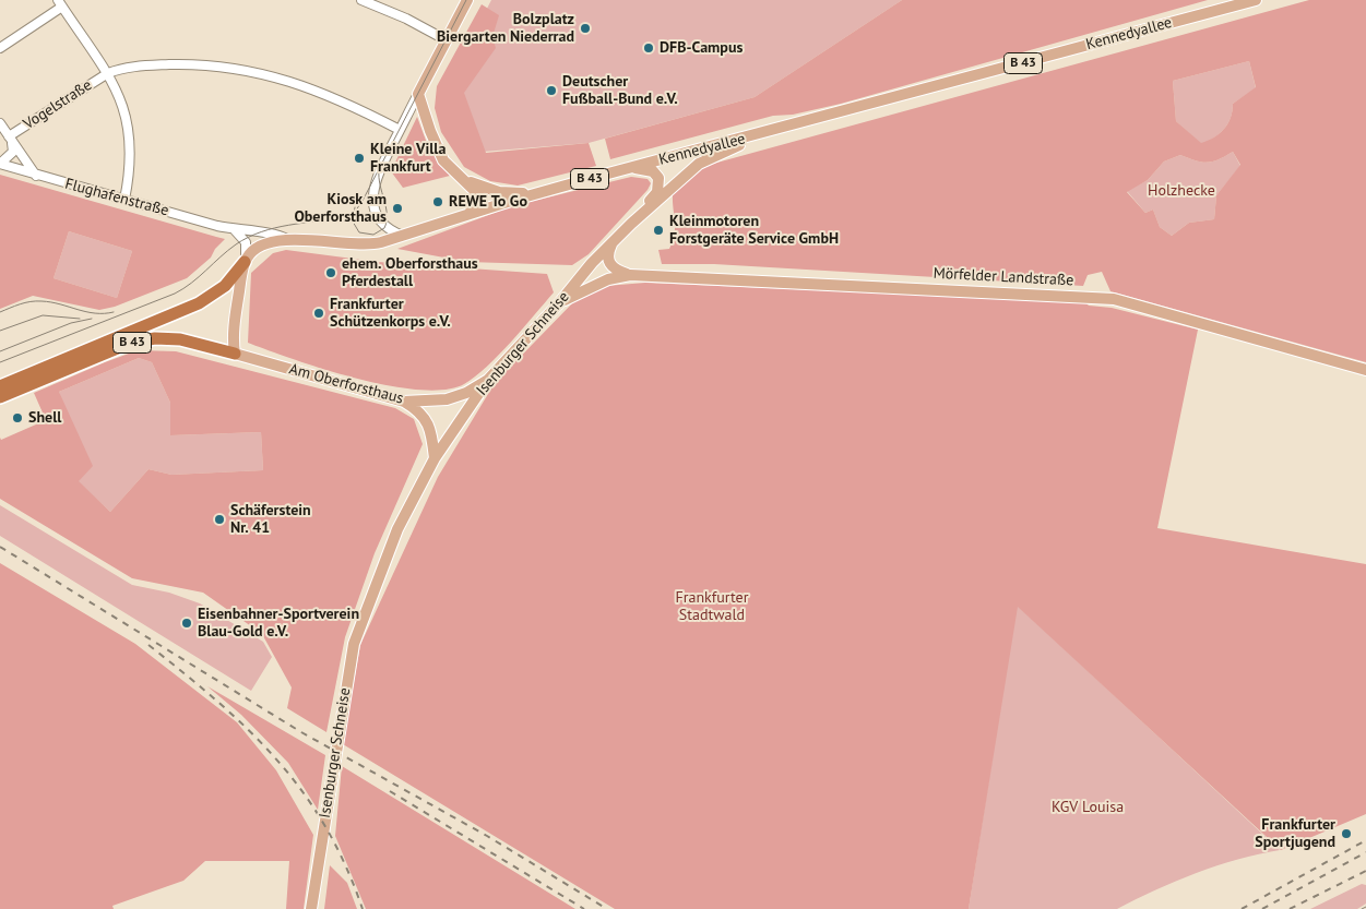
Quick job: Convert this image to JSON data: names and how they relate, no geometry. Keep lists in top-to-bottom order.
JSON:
{
  "streets": {
    "highway": ["B 43"],
    "main road": [
      "Kennedyallee",
      "Mörfelder Landstraße",
      "Isenburger Schneise",
      "Am Oberforsthaus"
    ],
    "street": ["Vogelstraße", "Flughafenstraße"]
  },
  "crossings": [
    ["Kennedyallee", "B 43"],
    ["Kennedyallee", "Flughafenstraße"],
    ["Kennedyallee", "Isenburger Schneise"],
    ["B 43", "Am Oberforsthaus"],
    ["Vogelstraße", "Flughafenstraße"],
    ["Mörfelder Landstraße", "Isenburger Schneise"],
    ["Isenburger Schneise", "Am Oberforsthaus"]
  ],
  "parks": ["Holzhecke", "Frankfurter Stadtwald", "KGV Louisa"],
  "places": [
    "Bolzplatz Biergarten Niederrad",
    "DFB-Campus",
    "Deutscher Fußball-Bund e.V.",
    "Kleine Villa Frankfurt",
    "REWE To Go",
    "Kiosk am Oberforsthaus",
    "Kleinmotoren Forstgeräte Service GmbH",
    "ehem. Oberforsthaus Pferdestall",
    "Frankfurter Schützenkorps e.V.",
    "Shell",
    "Schäferstein Nr. 41",
    "Eisenbahner-Sportverein Blau-Gold e.V.",
    "Frankfurter Sportjugend"
  ]
}
